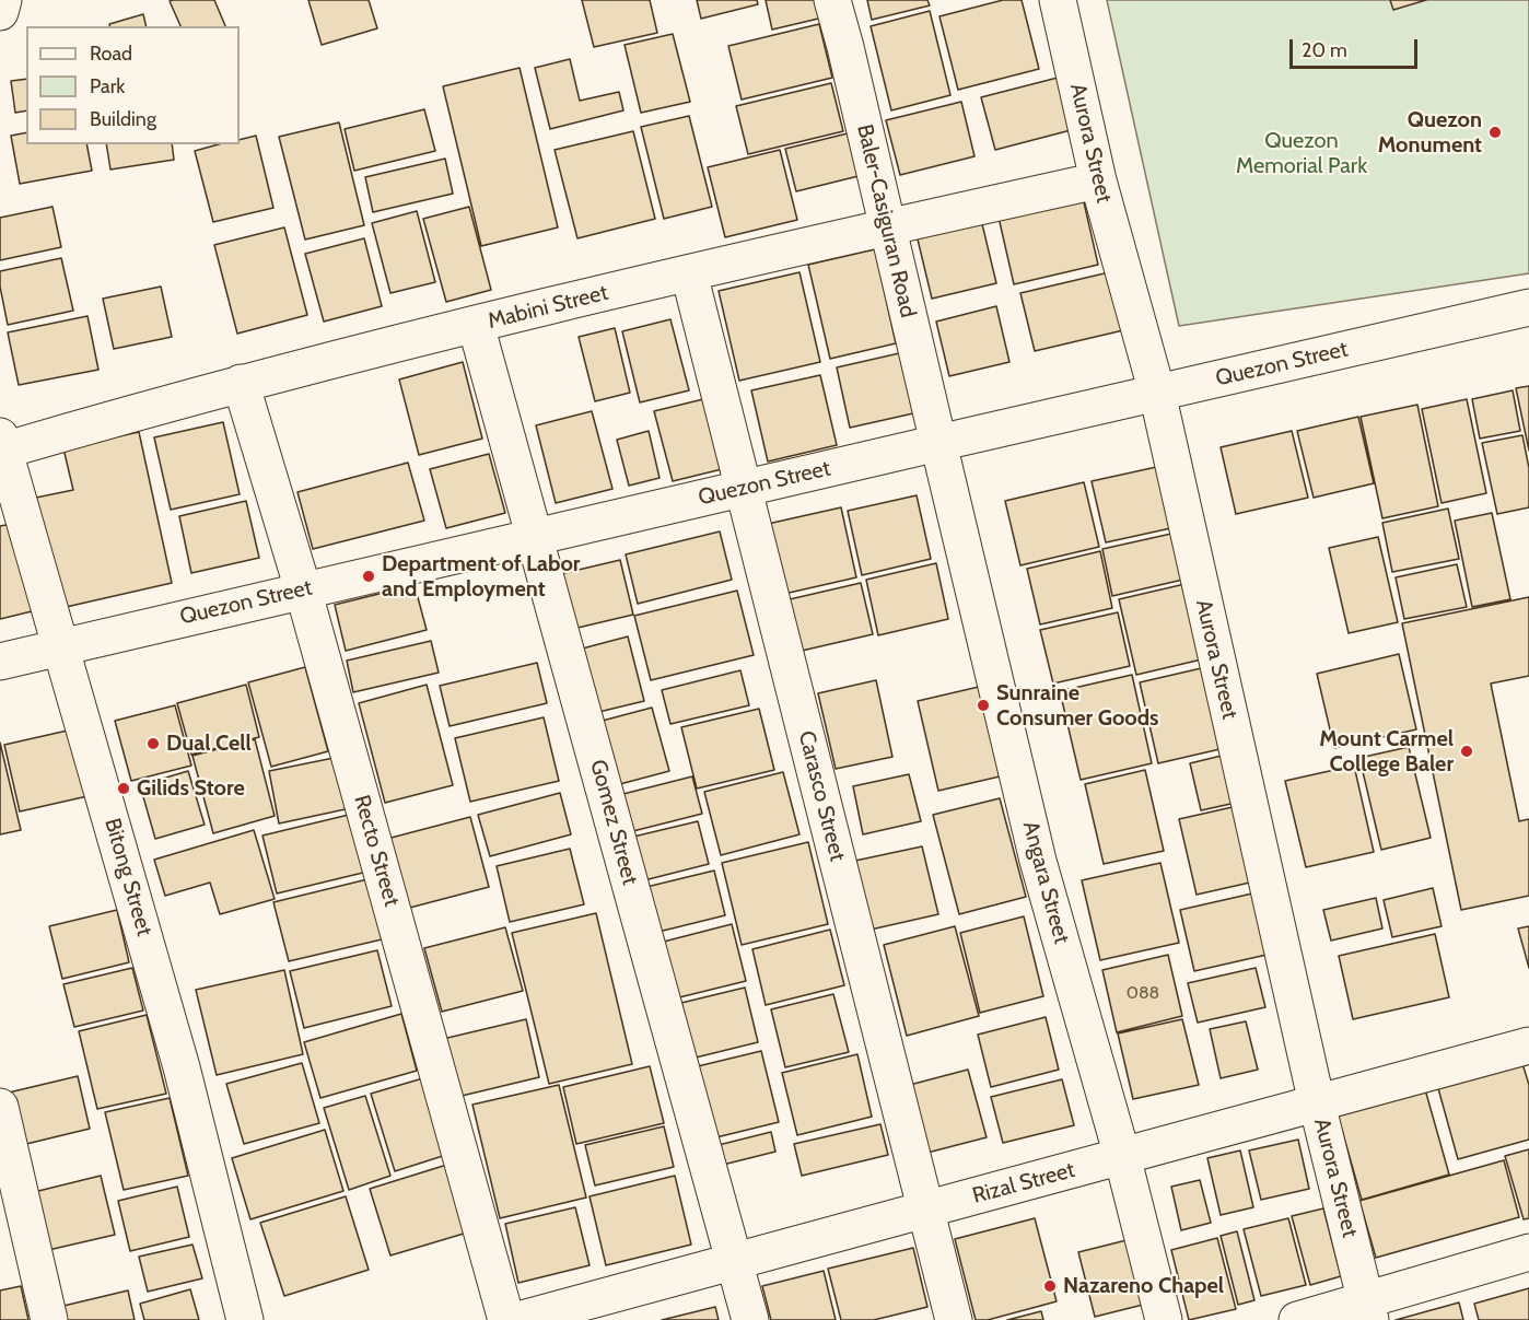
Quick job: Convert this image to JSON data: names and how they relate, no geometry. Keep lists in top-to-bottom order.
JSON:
{
  "streets": {
    "street": [
      "Aurora Street",
      "Baler-Casiguran Road",
      "Mabini Street",
      "Quezon Street",
      "Carasco Street",
      "Gomez Street",
      "Recto Street",
      "Bitong Street",
      "Angara Street",
      "Rizal Street"
    ]
  },
  "crossings": [
    ["Aurora Street", "Mabini Street"],
    ["Aurora Street", "Quezon Street"],
    ["Aurora Street", "Rizal Street"],
    ["Baler-Casiguran Road", "Mabini Street"],
    ["Baler-Casiguran Road", "Quezon Street"],
    ["Baler-Casiguran Road", "Angara Street"],
    ["Mabini Street", "Carasco Street"],
    ["Mabini Street", "Gomez Street"],
    ["Mabini Street", "Recto Street"],
    ["Mabini Street", "Bitong Street"],
    ["Quezon Street", "Carasco Street"],
    ["Quezon Street", "Gomez Street"],
    ["Quezon Street", "Recto Street"],
    ["Quezon Street", "Bitong Street"],
    ["Quezon Street", "Angara Street"],
    ["Carasco Street", "Rizal Street"],
    ["Gomez Street", "Rizal Street"],
    ["Angara Street", "Rizal Street"]
  ],
  "parks": ["Quezon Memorial Park"],
  "places": [
    "Quezon Monument",
    "Department of Labor and Employment",
    "Sunraine Consumer Goods",
    "Dual Cell",
    "Mount Carmel College Baler",
    "Gilids Store",
    "Nazareno Chapel"
  ],
  "house_numbers": ["088"],
  "legend": ["Road", "Park", "Building"],
  "scale_bar": "20 m"
}
